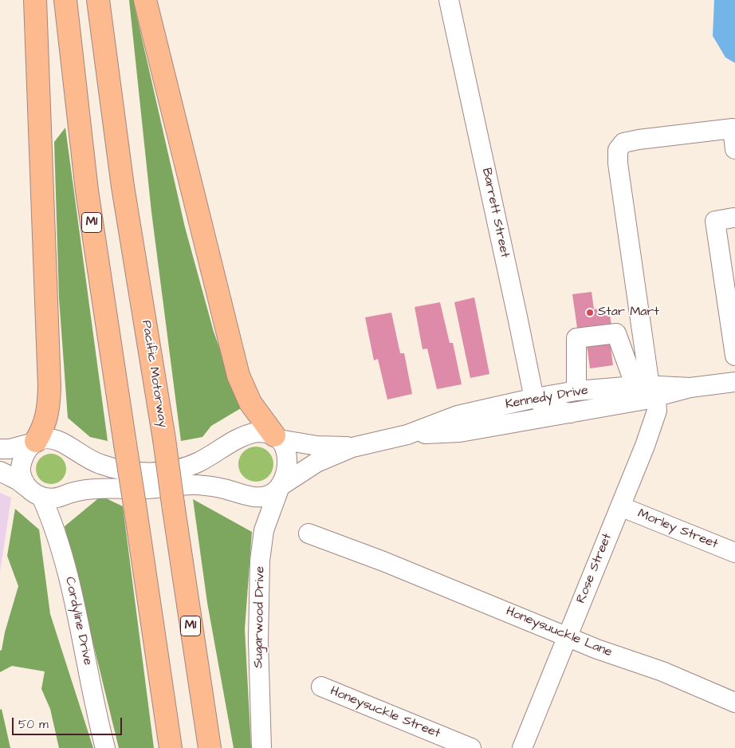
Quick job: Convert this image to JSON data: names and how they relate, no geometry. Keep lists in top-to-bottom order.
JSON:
{
  "streets": {
    "highway": ["M1", "Pacific Motorway"],
    "street": [
      "Barrett Street",
      "Kennedy Drive",
      "Morley Street",
      "Rose Street",
      "Sugarwood Drive",
      "Cordyline Drive",
      "Honeysuuckle Lane",
      "Honeysuckle Street"
    ]
  },
  "crossings": [
    ["Barrett Street", "Kennedy Drive"],
    ["Kennedy Drive", "Rose Street"],
    ["Kennedy Drive", "Sugarwood Drive"],
    ["Kennedy Drive", "Cordyline Drive"],
    ["Morley Street", "Rose Street"],
    ["Rose Street", "Honeysuuckle Lane"]
  ],
  "places": ["Star Mart"],
  "scale_bar": "50 m"
}
